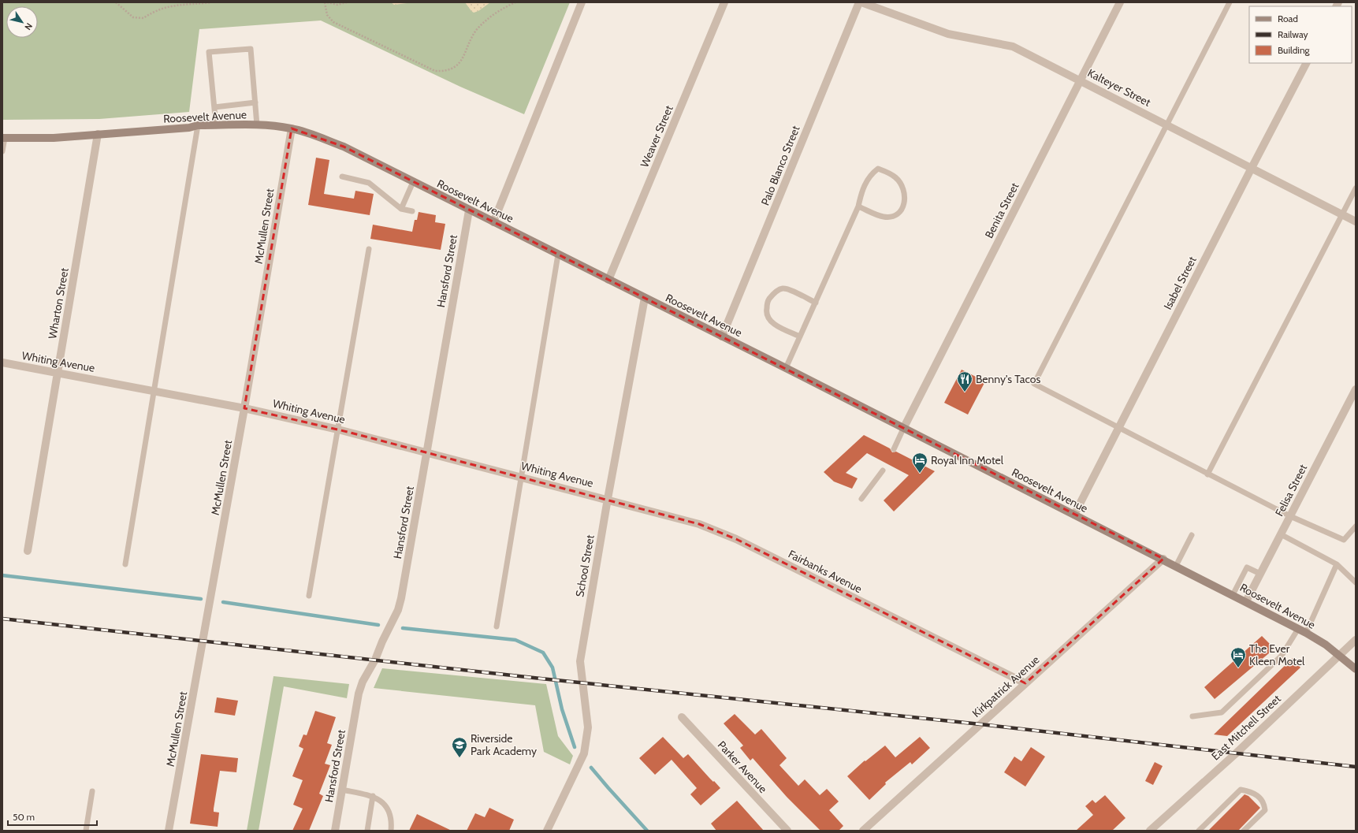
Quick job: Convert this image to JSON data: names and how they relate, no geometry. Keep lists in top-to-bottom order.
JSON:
{
  "streets": {
    "main road": ["Roosevelt Avenue"],
    "street": [
      "Kalteyer Street",
      "Weaver Street",
      "Palo Blanco Street",
      "Benita Street",
      "McMullen Street",
      "Hansford Street",
      "Isabel Street",
      "Wharton Street",
      "Whiting Avenue",
      "Felisa Street",
      "School Street",
      "Fairbanks Avenue",
      "Kirkpatrick Avenue",
      "East Mitchell Street",
      "Parker Avenue"
    ]
  },
  "crossings": [
    ["Kalteyer Street", "Benita Street"],
    ["Kalteyer Street", "Isabel Street"],
    ["Roosevelt Avenue", "Weaver Street"],
    ["Roosevelt Avenue", "Palo Blanco Street"],
    ["Roosevelt Avenue", "Benita Street"],
    ["Roosevelt Avenue", "McMullen Street"],
    ["Roosevelt Avenue", "Hansford Street"],
    ["Roosevelt Avenue", "Isabel Street"],
    ["Roosevelt Avenue", "Wharton Street"],
    ["Roosevelt Avenue", "Felisa Street"],
    ["Roosevelt Avenue", "School Street"],
    ["Roosevelt Avenue", "Kirkpatrick Avenue"],
    ["Roosevelt Avenue", "East Mitchell Street"],
    ["McMullen Street", "Whiting Avenue"],
    ["Hansford Street", "Whiting Avenue"],
    ["Wharton Street", "Whiting Avenue"],
    ["Whiting Avenue", "School Street"],
    ["Whiting Avenue", "Fairbanks Avenue"],
    ["School Street", "Fairbanks Avenue"],
    ["Fairbanks Avenue", "Kirkpatrick Avenue"]
  ],
  "places": {
    "restaurant": ["Benny's Tacos"],
    "hotel": ["Royal Inn Motel", "The Ever Kleen Motel"],
    "school or university": ["Riverside Park Academy"]
  },
  "legend": ["Road", "Railway", "Building"],
  "scale_bar": "50 m",
  "north": "bottom right"
}
